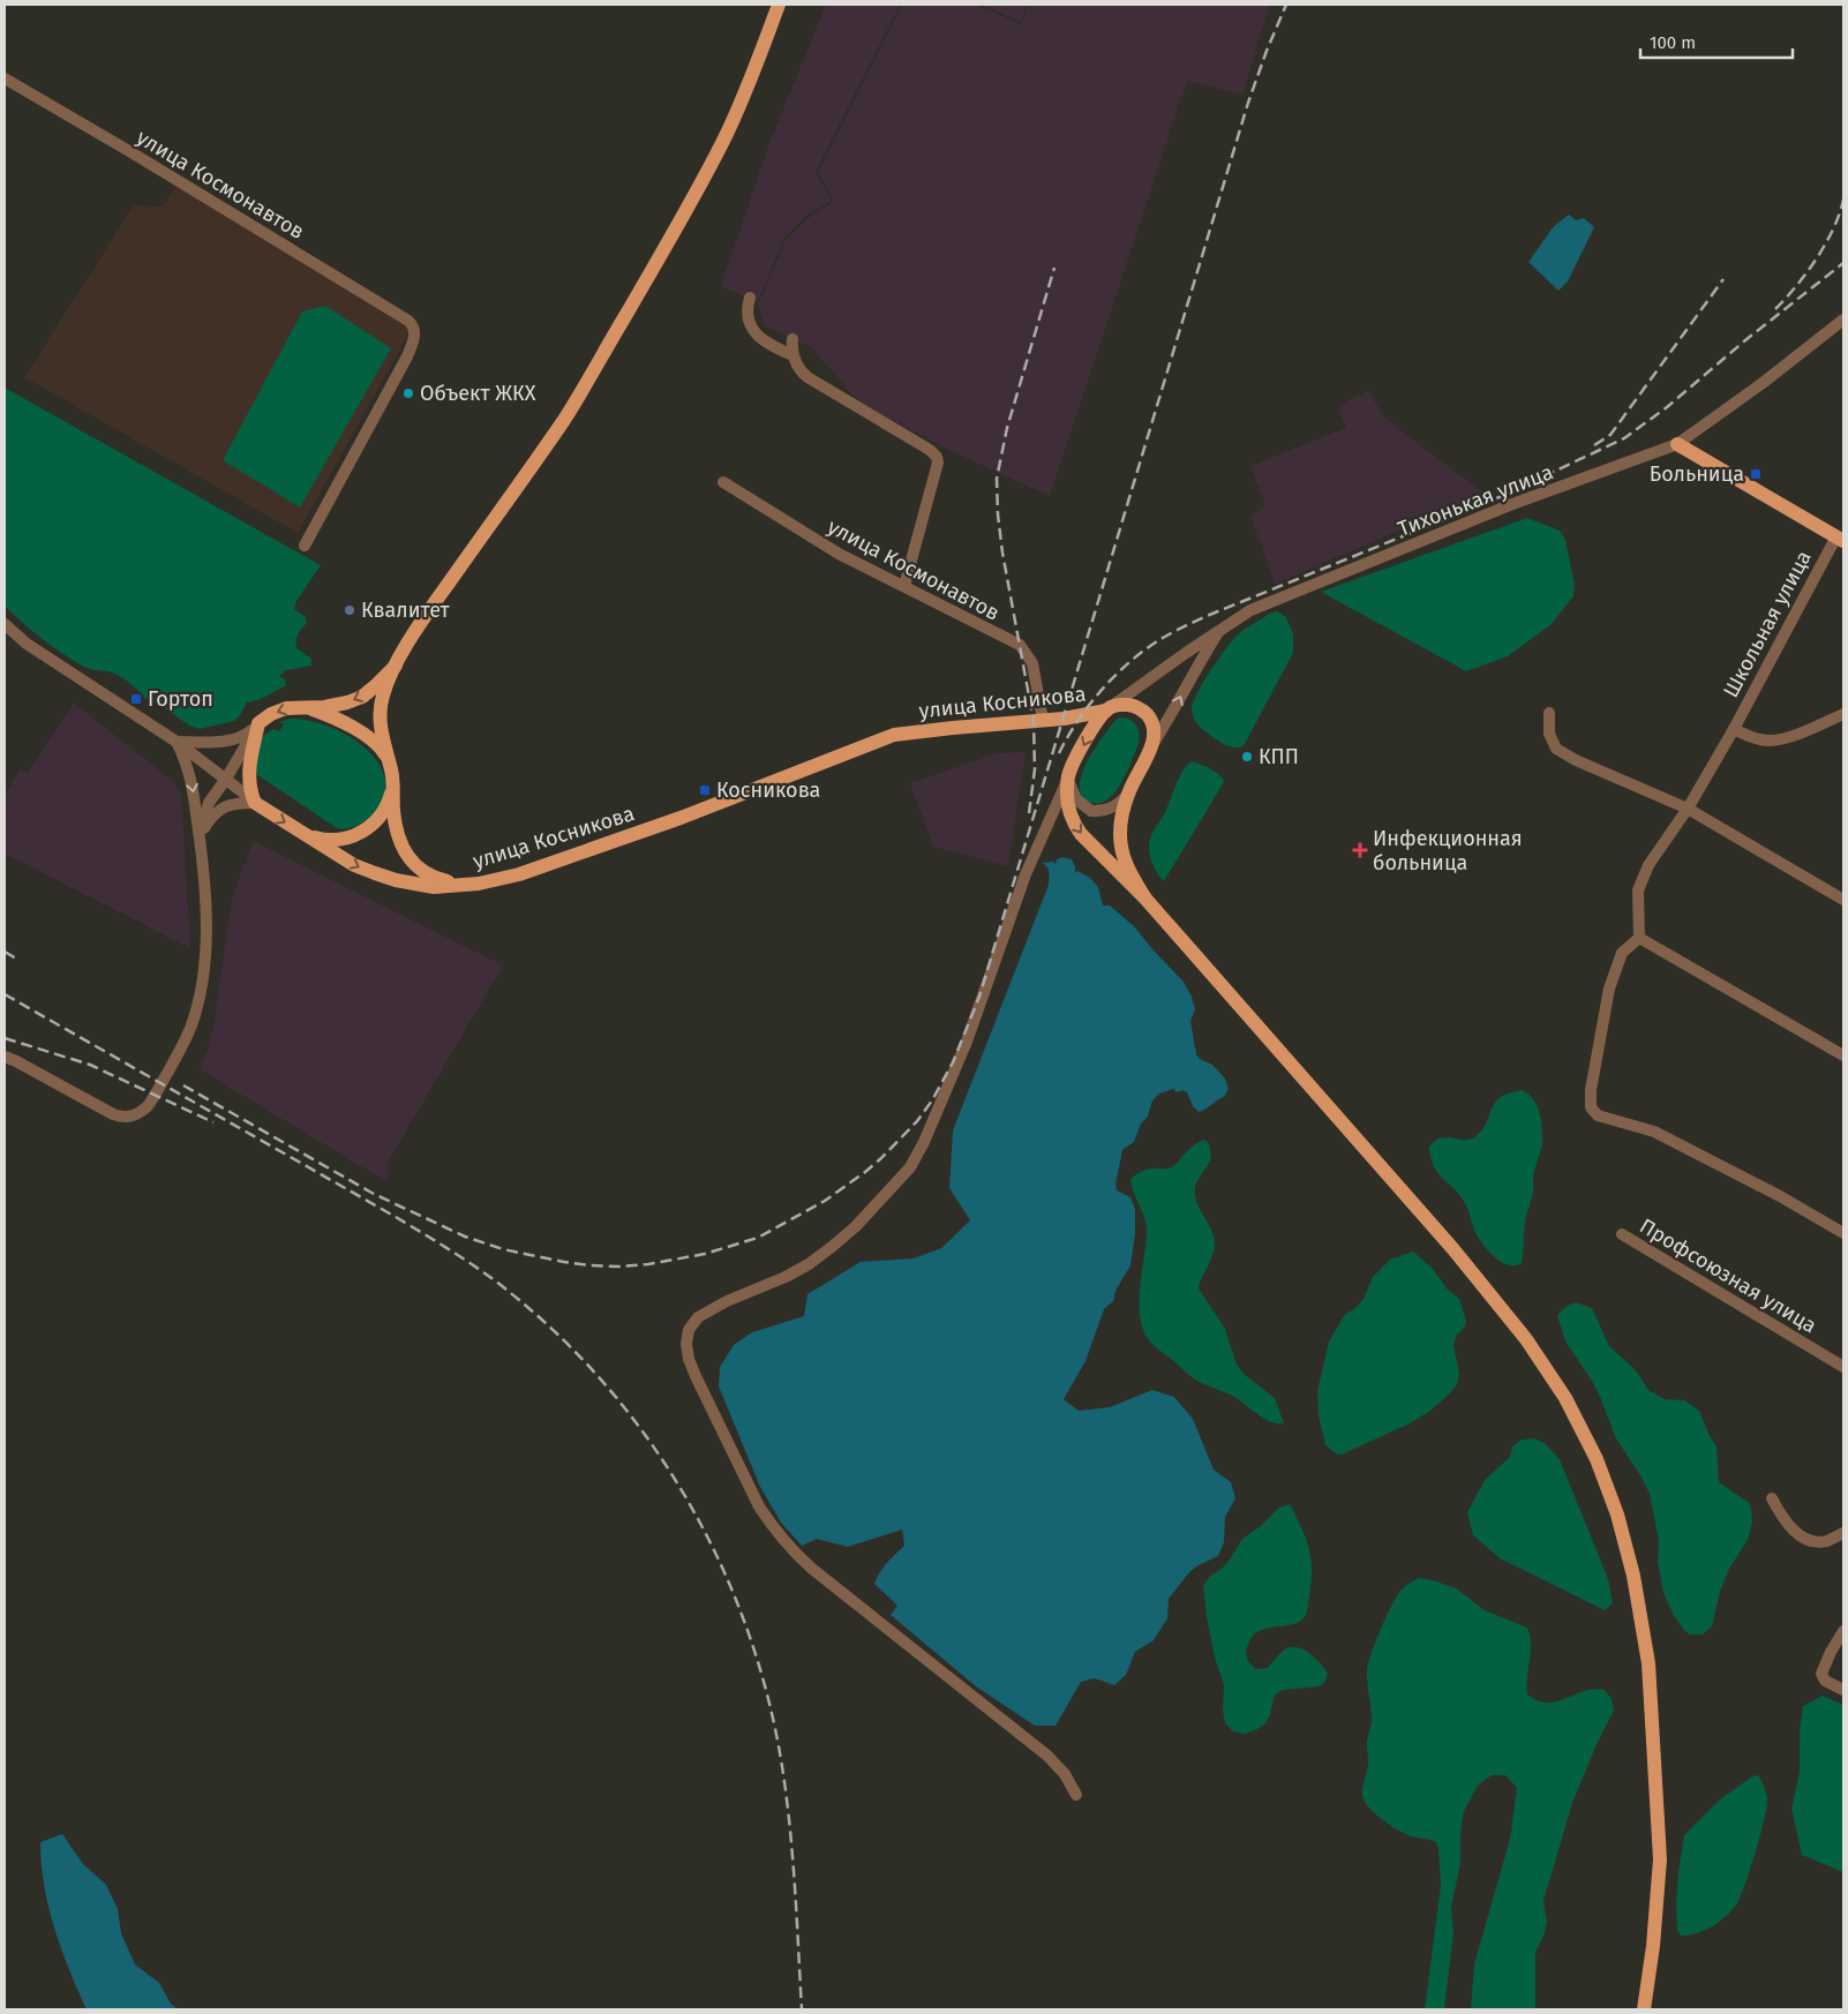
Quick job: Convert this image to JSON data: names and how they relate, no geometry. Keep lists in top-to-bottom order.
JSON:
{
  "streets": {
    "main road": ["Школьная улица", "улица Косникова"],
    "street": ["улица Космонавтов", "Тихонькая улица", "Профсоюзная улица"]
  },
  "crossings": [
    ["улица Космонавтов", "улица Косникова"],
    ["Тихонькая улица", "Школьная улица"],
    ["Тихонькая улица", "улица Косникова"]
  ],
  "places": {
    "other": ["Объект ЖКХ", "Квалитет", "КПП"],
    "transit": ["Больница", "Гортоп", "Косникова"],
    "health": ["Инфекционная больница"]
  },
  "scale_bar": "100 m"
}
